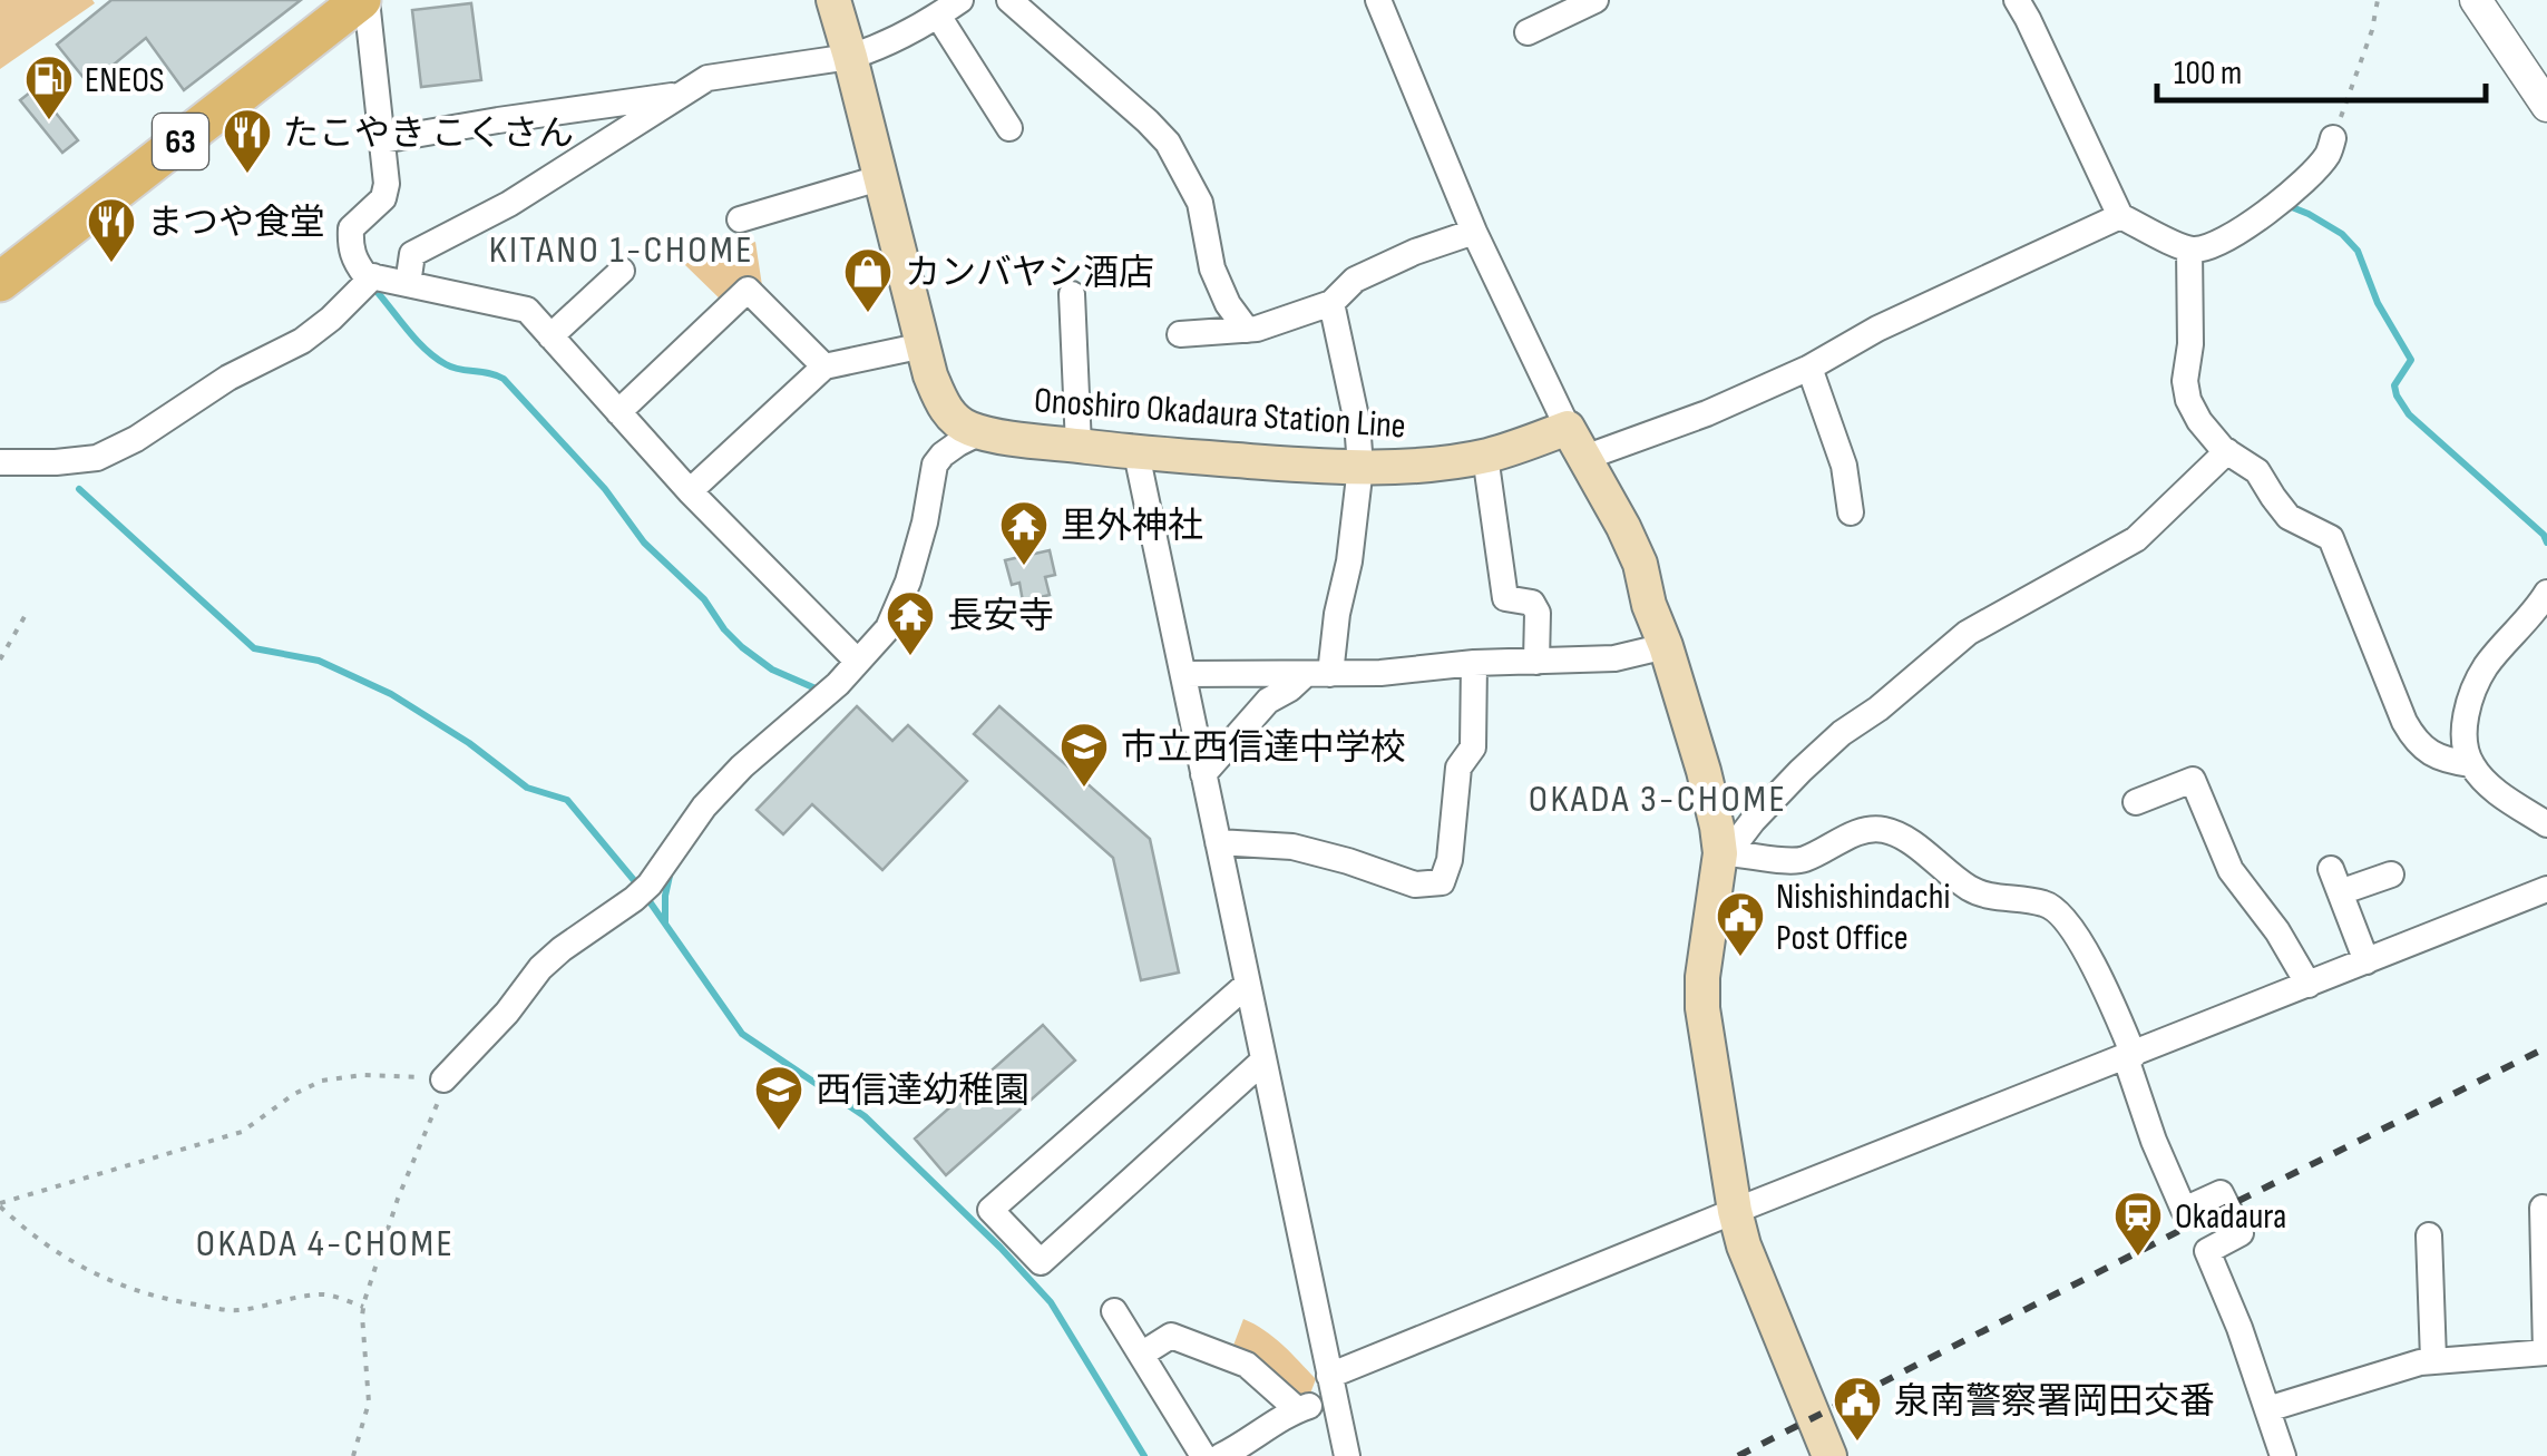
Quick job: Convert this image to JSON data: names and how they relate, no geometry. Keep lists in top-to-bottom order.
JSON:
{
  "streets": {
    "main road": ["63", "Onoshiro Okadaura Station Line"]
  },
  "districts": ["KITANO 1-CHOME", "OKADA 3-CHOME", "OKADA 4-CHOME"],
  "places": {
    "fuel station": ["ENEOS"],
    "restaurant": ["たこやき こくさん", "まつや食堂"],
    "shop": ["カンバヤシ酒店"],
    "temple": ["里外神社", "長安寺"],
    "school or university": ["市立西信達中学校", "西信達幼稚園"],
    "public building": ["Nishishindachi Post Office", "泉南警察署岡田交番"],
    "station": ["Okadaura"]
  },
  "scale_bar": "100 m"
}
